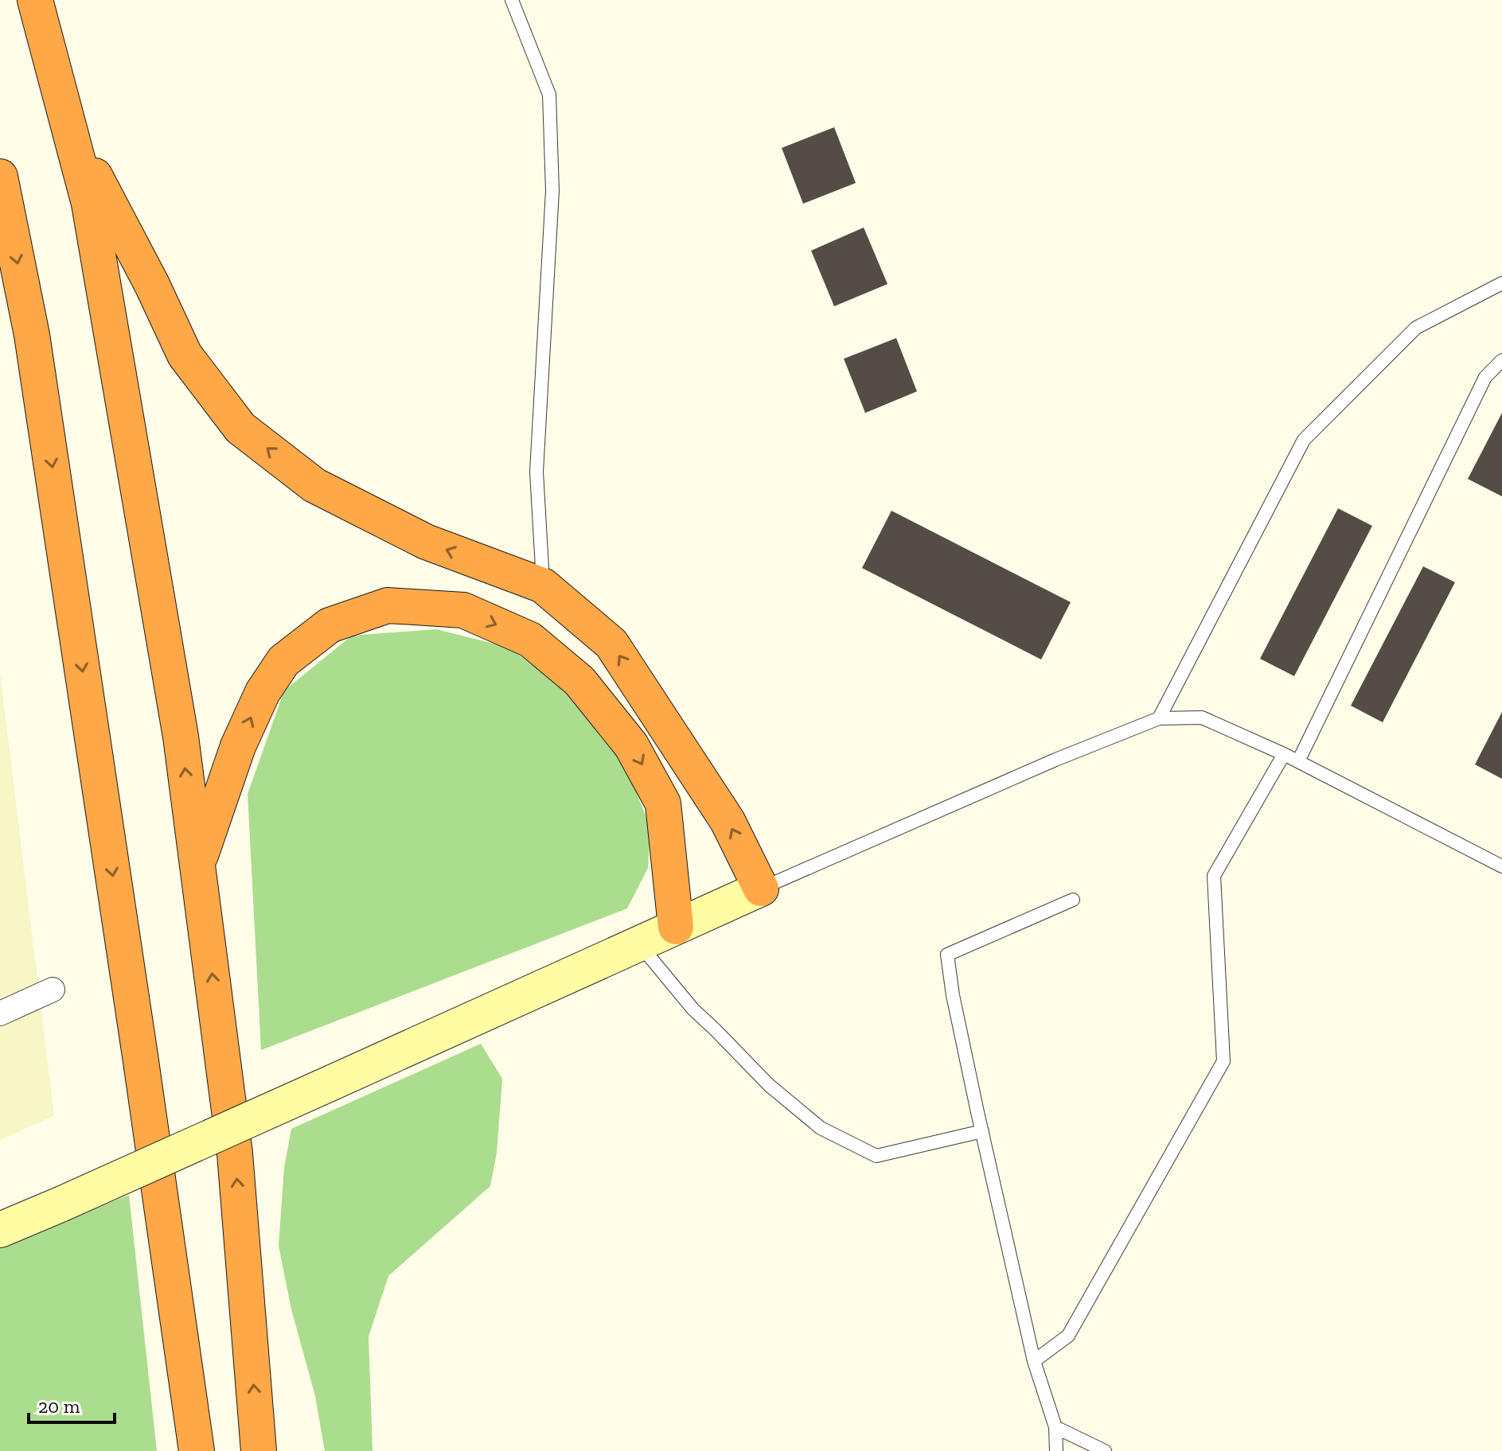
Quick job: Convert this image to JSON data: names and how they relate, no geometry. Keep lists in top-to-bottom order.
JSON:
{
  "scale_bar": "20 m"
}
